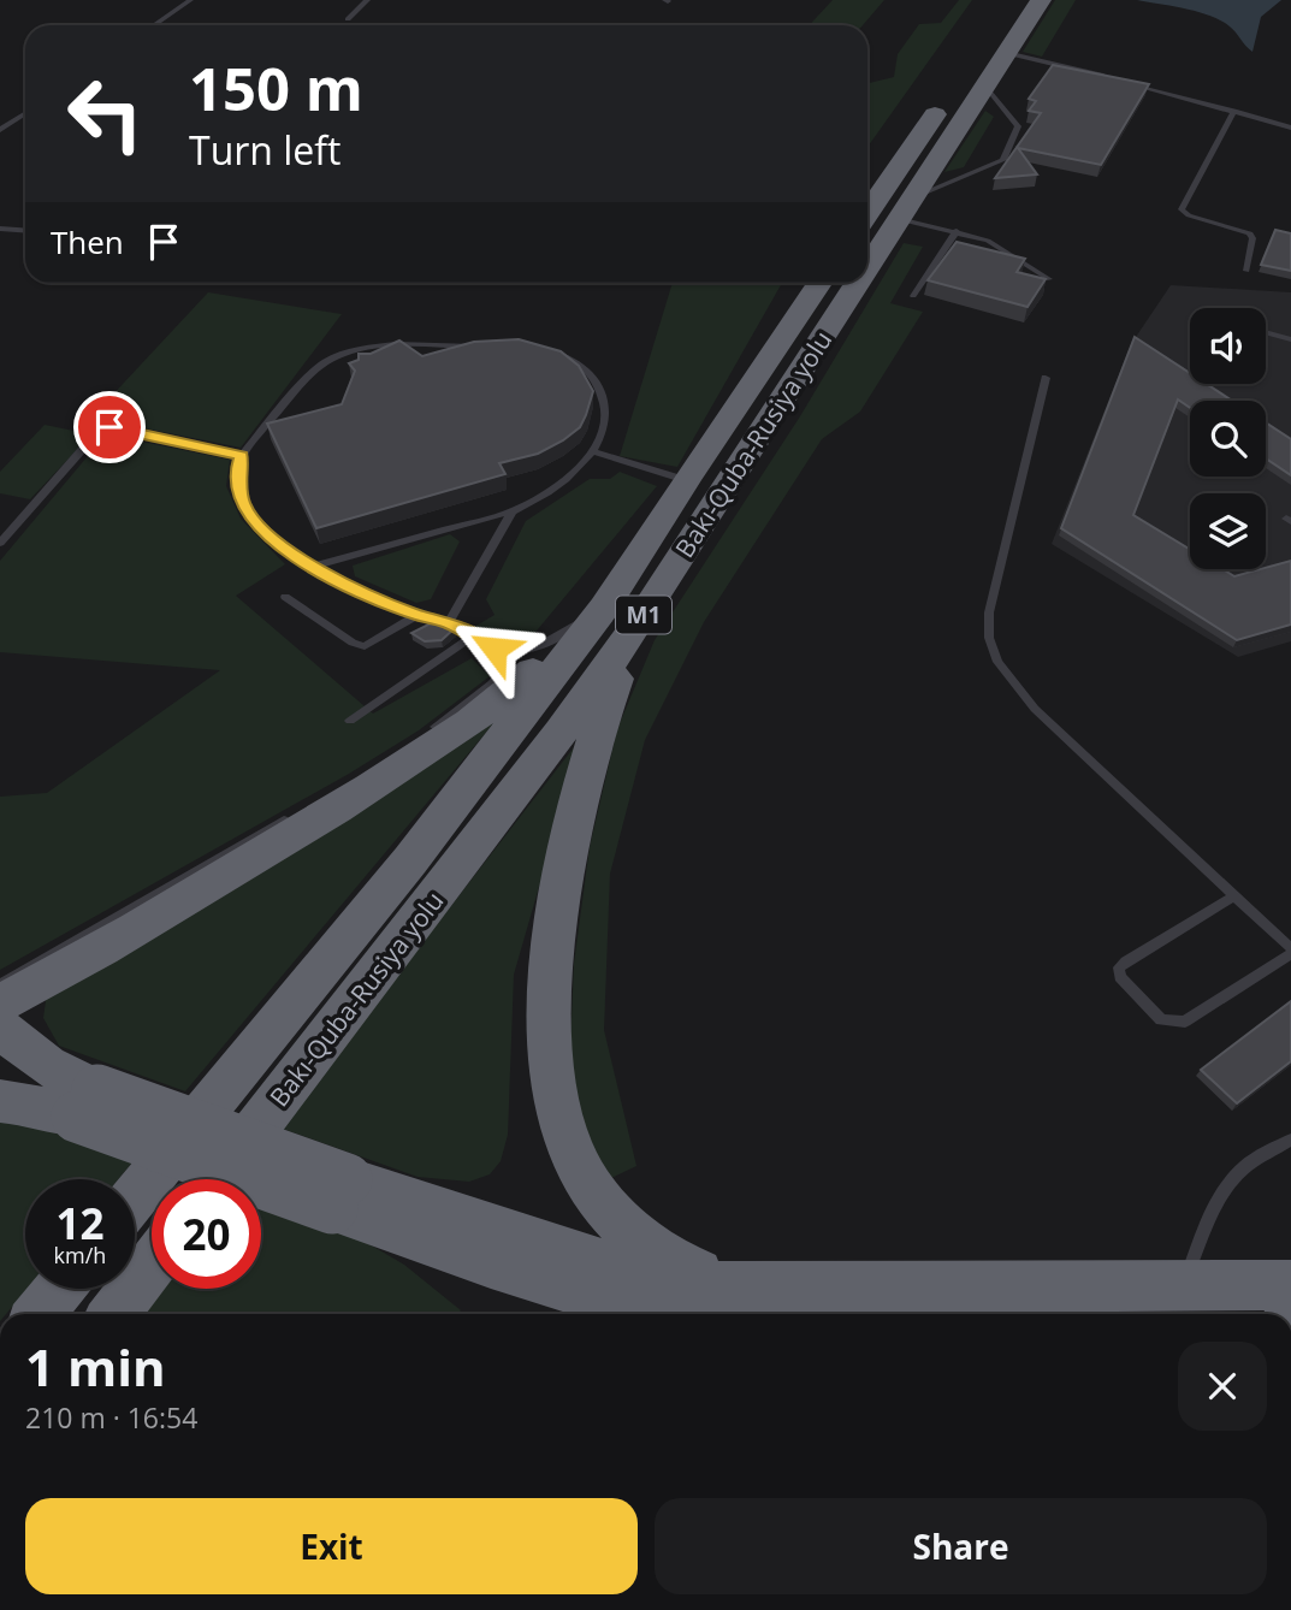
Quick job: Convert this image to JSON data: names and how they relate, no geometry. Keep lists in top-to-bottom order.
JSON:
{
  "streets": {
    "highway": ["Bakı-Quba-Rusiya yolu", "M1"]
  },
  "page": {
    "turn": ["150 m", "Turn left"],
    "then": "Then",
    "speed": "12 km/h",
    "limit": "20",
    "heading": ["1 min", "210 m · 16:54"],
    "buttons": ["Exit", "Share"]
  }
}
